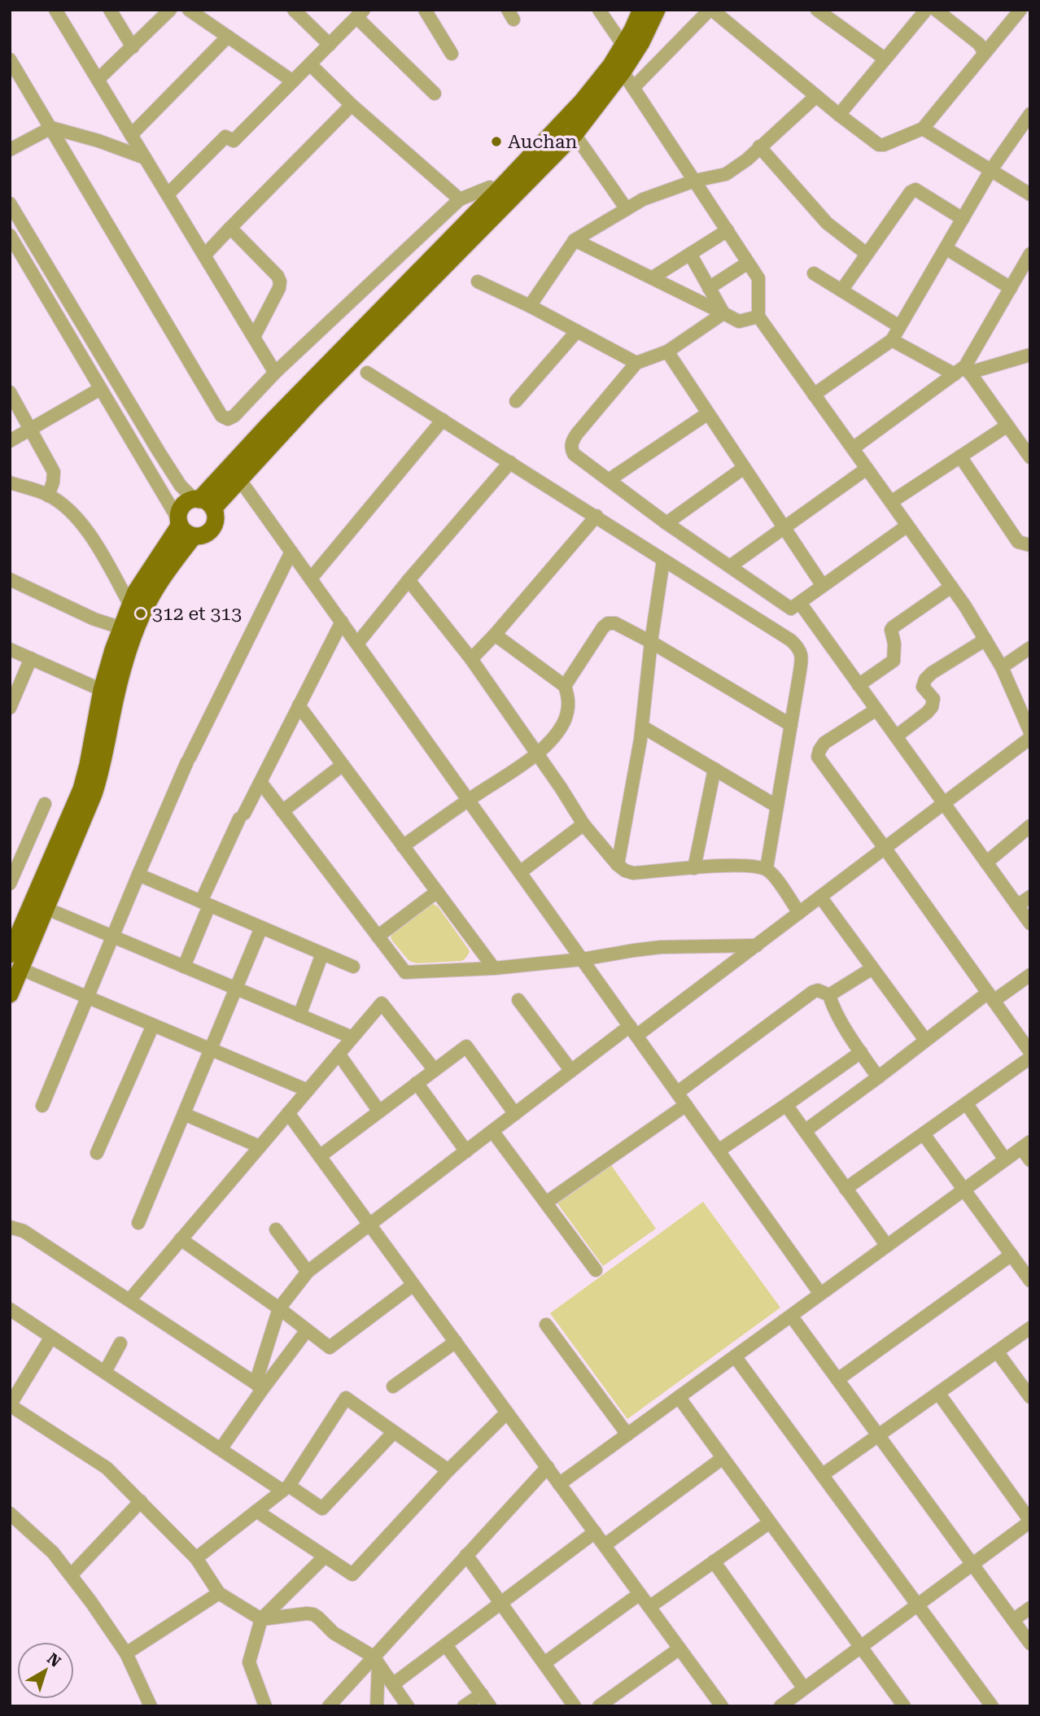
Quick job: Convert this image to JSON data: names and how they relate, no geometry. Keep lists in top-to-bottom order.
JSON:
{
  "places": ["Auchan", "312 et 313"],
  "north": "top right"
}
